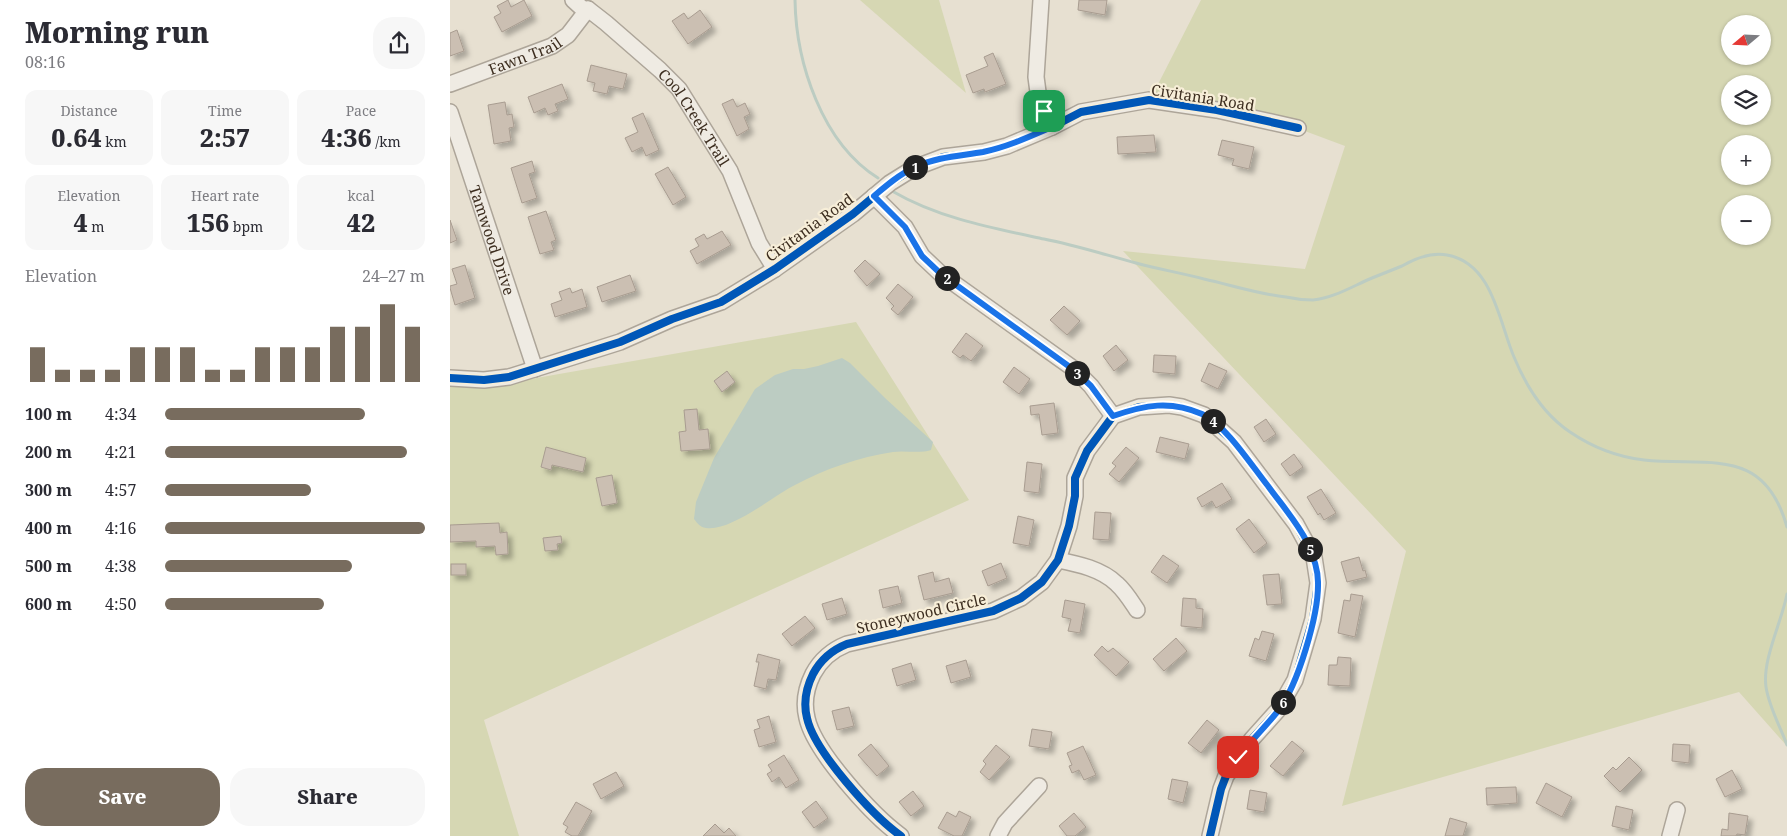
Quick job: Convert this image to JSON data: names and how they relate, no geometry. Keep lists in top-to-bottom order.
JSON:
{
  "streets": {
    "street": [
      "Fawn Trail",
      "Civitania Road",
      "Cool Creek Trail",
      "Tamwood Drive",
      "Stoneywood Circle"
    ]
  },
  "crossings": [
    ["Fawn Trail", "Cool Creek Trail"],
    ["Civitania Road", "Cool Creek Trail"],
    ["Civitania Road", "Tamwood Drive"]
  ],
  "north": "left",
  "page": {
    "heading": ["Morning run", "08:16"],
    "map_buttons": ["+", "−"],
    "stats": [
      ["Distance", "0.64 km"],
      ["Time", "2:57"],
      ["Pace", "4:36 /km"],
      ["Elevation", "4 m"],
      ["Heart rate", "156 bpm"],
      ["kcal", "42"]
    ],
    "pins": [
      "1",
      "2",
      "3",
      "4",
      "5",
      "6"
    ],
    "chart": ["Elevation", "24–27 m"],
    "list": [
      {
        "name": "100 m",
        "note": "4:34"
      },
      {
        "name": "200 m",
        "note": "4:21"
      },
      {
        "name": "300 m",
        "note": "4:57"
      },
      {
        "name": "400 m",
        "note": "4:16"
      },
      {
        "name": "500 m",
        "note": "4:38"
      },
      {
        "name": "600 m",
        "note": "4:50"
      }
    ],
    "buttons": ["Save", "Share"]
  }
}
